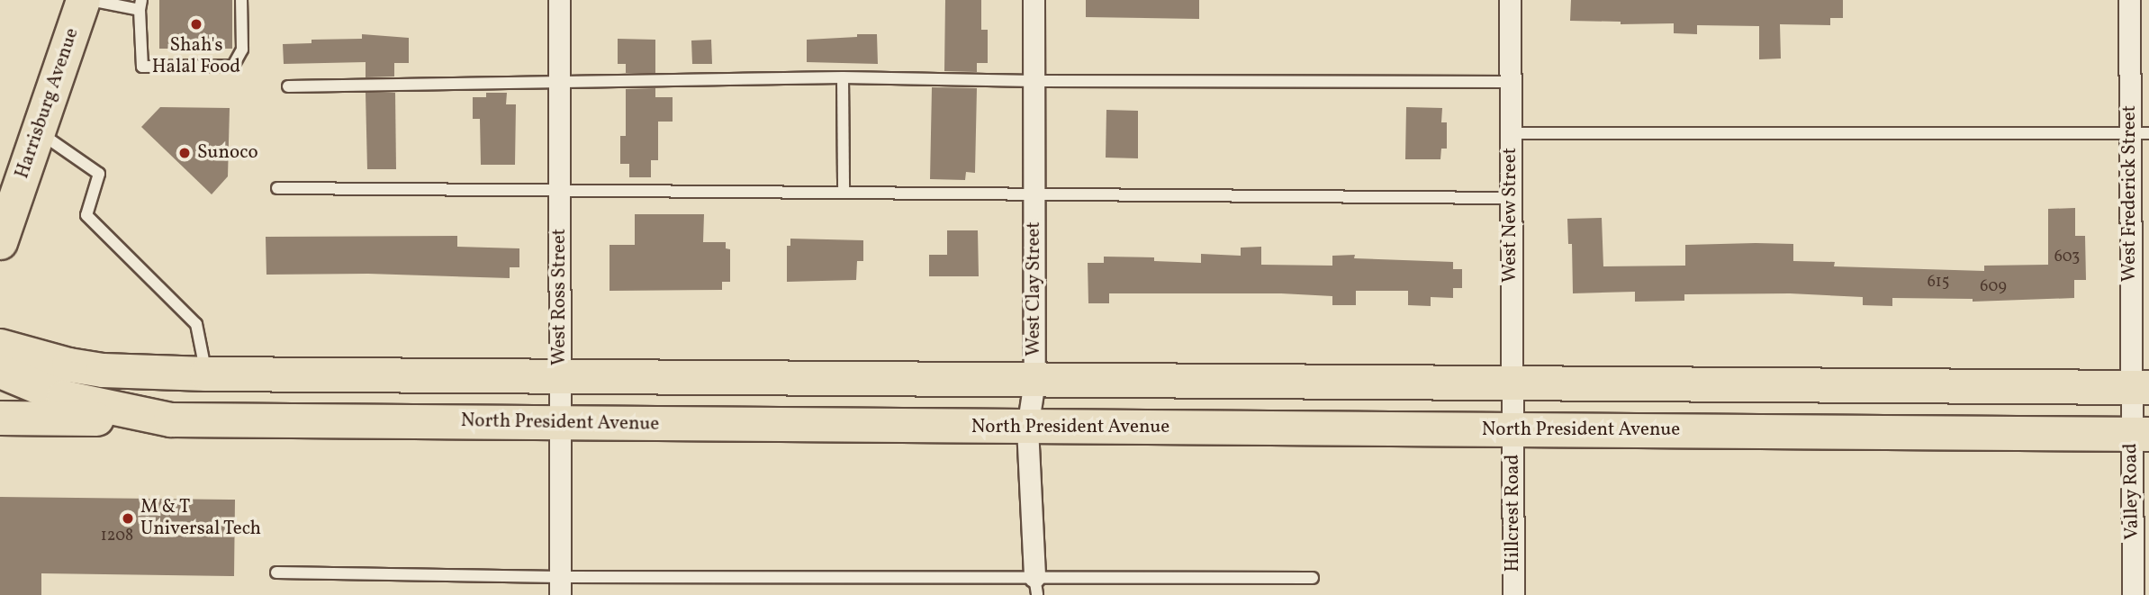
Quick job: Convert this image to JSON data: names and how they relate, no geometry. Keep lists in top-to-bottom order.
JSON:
{
  "streets": {
    "main road": ["Harrisburg Avenue", "North President Avenue"],
    "street": [
      "West Frederick Street",
      "West New Street",
      "West Clay Street",
      "West Ross Street",
      "Valley Road",
      "Hillcrest Road"
    ]
  },
  "crossings": [
    ["West Frederick Street", "Valley Road"],
    ["West New Street", "North President Avenue"],
    ["West New Street", "Hillcrest Road"],
    ["West Clay Street", "North President Avenue"],
    ["West Ross Street", "North President Avenue"],
    ["North President Avenue", "Valley Road"],
    ["North President Avenue", "Hillcrest Road"]
  ],
  "places": ["Shah's Halal Food", "Sunoco", "M & T Universal Tech"],
  "house_numbers": [
    "603",
    "615",
    "609",
    "1208"
  ]
}
